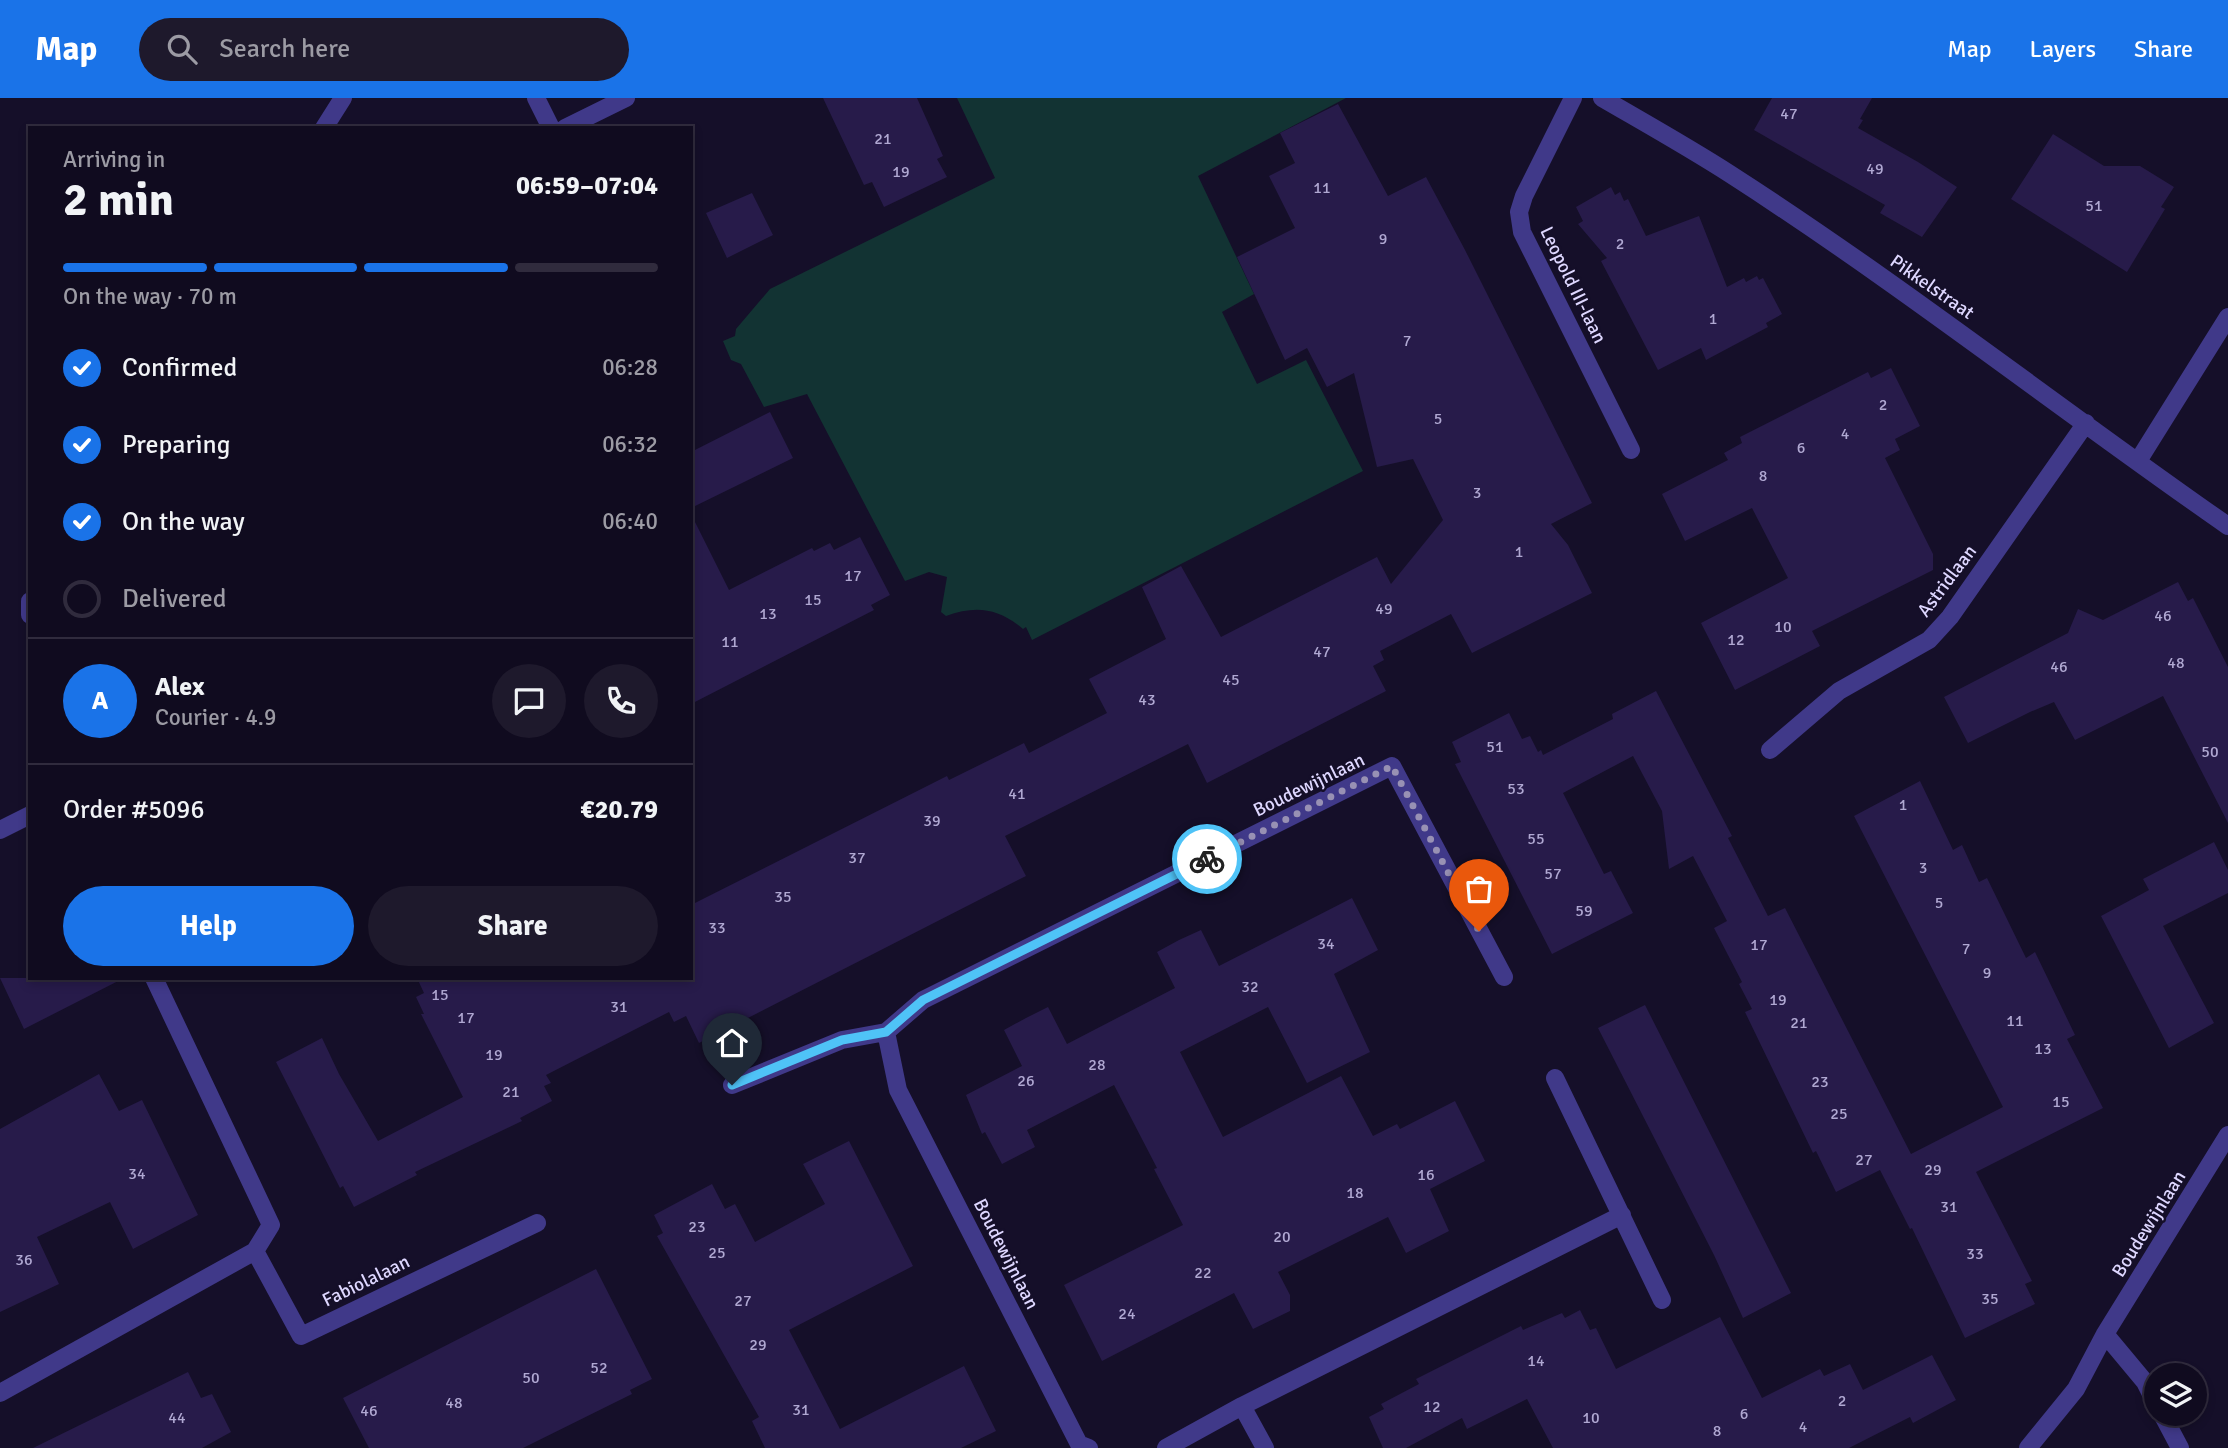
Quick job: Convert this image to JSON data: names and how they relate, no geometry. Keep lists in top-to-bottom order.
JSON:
{
  "streets": {
    "street": [
      "Leopold III-laan",
      "Pikkelstraat",
      "Astridlaan",
      "Boudewijnlaan",
      "Fabiolalaan"
    ]
  },
  "crossings": [
    ["Pikkelstraat", "Astridlaan"]
  ],
  "house_numbers": [
    "47",
    "21",
    "49",
    "19",
    "11",
    "51",
    "9",
    "2",
    "1",
    "7",
    "2",
    "5",
    "4",
    "6",
    "8",
    "3",
    "1",
    "17",
    "15",
    "49",
    "13",
    "46",
    "10",
    "12",
    "11",
    "47",
    "48",
    "46",
    "45",
    "43",
    "51",
    "50",
    "53",
    "41",
    "1",
    "39",
    "55",
    "37",
    "3",
    "57",
    "35",
    "5",
    "59",
    "33",
    "34",
    "17",
    "7",
    "9",
    "32",
    "15",
    "19",
    "31",
    "17",
    "11",
    "21",
    "13",
    "19",
    "28",
    "26",
    "23",
    "21",
    "15",
    "25",
    "27",
    "29",
    "34",
    "16",
    "18",
    "31",
    "23",
    "20",
    "25",
    "33",
    "36",
    "22",
    "35",
    "27",
    "24",
    "29",
    "14",
    "52",
    "50",
    "2",
    "48",
    "12",
    "31",
    "46",
    "6",
    "44",
    "10",
    "4",
    "8"
  ],
  "page": {
    "header": "Map",
    "search": "Search here",
    "nav": ["Map", "Layers", "Share"],
    "heading": ["2 min", "Arriving in", "06:59–07:04"],
    "panel": [
      "Alex",
      "Courier · 4.9",
      "Order #5096",
      "€20.79"
    ],
    "bar": "On the way · 70 m",
    "list": [
      ["Confirmed", "06:28"],
      ["Preparing", "06:32"],
      ["On the way", "06:40"],
      "Delivered"
    ],
    "round": "A",
    "buttons": ["Help", "Share"]
  }
}
